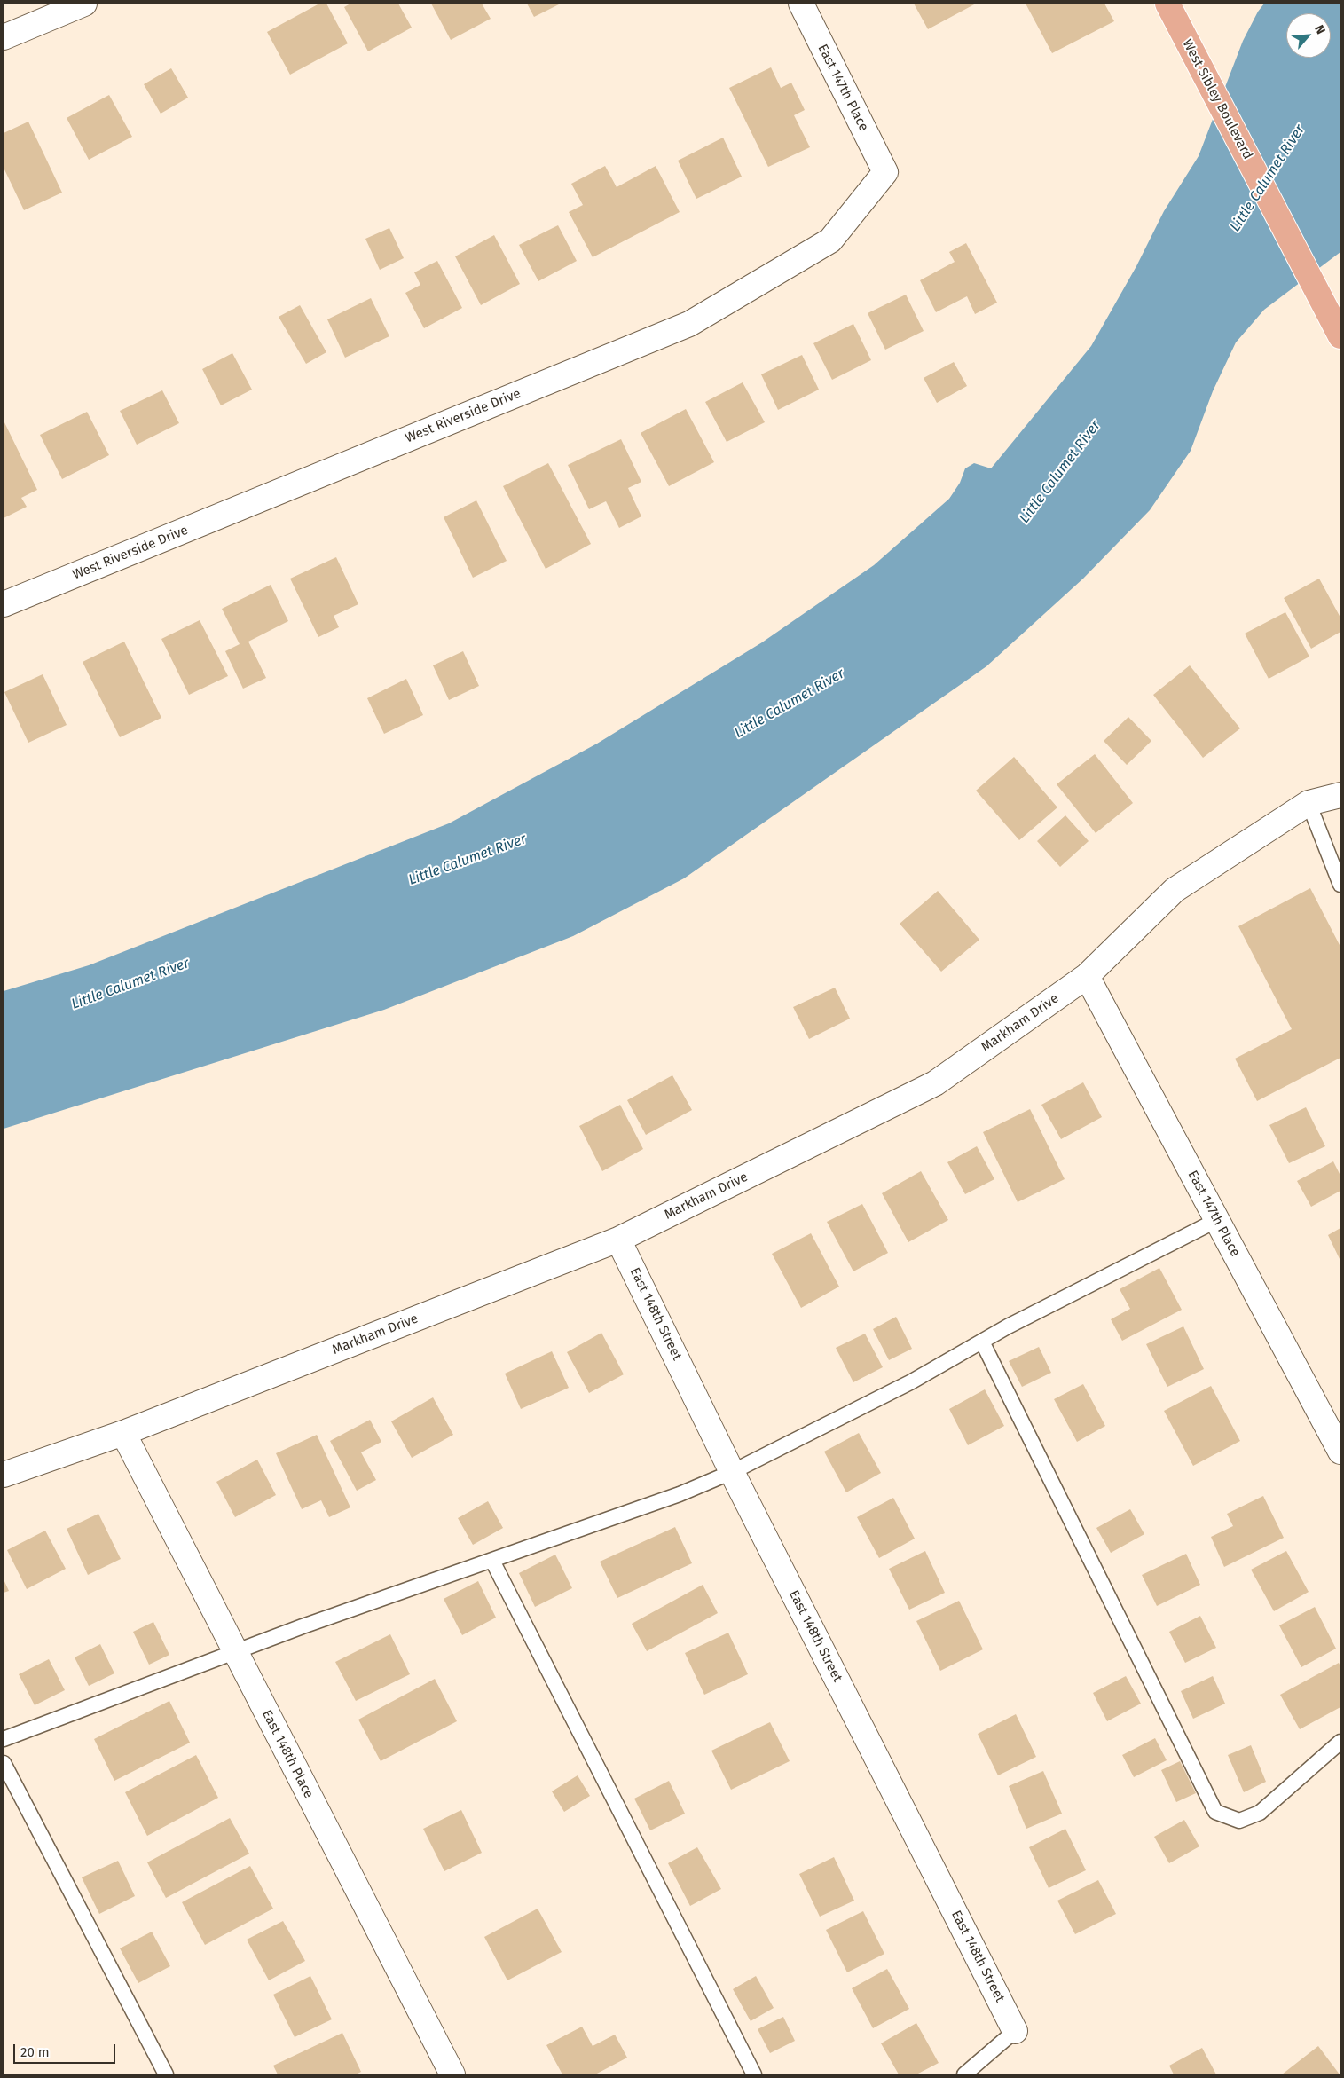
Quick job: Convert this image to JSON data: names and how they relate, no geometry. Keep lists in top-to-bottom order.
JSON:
{
  "streets": {
    "main road": ["West Sibley Boulevard"],
    "street": [
      "East 147th Place",
      "West Riverside Drive",
      "Markham Drive",
      "East 148th Street",
      "East 148th Place"
    ]
  },
  "crossings": [
    ["East 147th Place", "West Riverside Drive"],
    ["East 147th Place", "Markham Drive"],
    ["Markham Drive", "East 148th Street"],
    ["Markham Drive", "East 148th Place"]
  ],
  "water": ["Little Calumet River"],
  "scale_bar": "20 m",
  "north": "top right"
}
